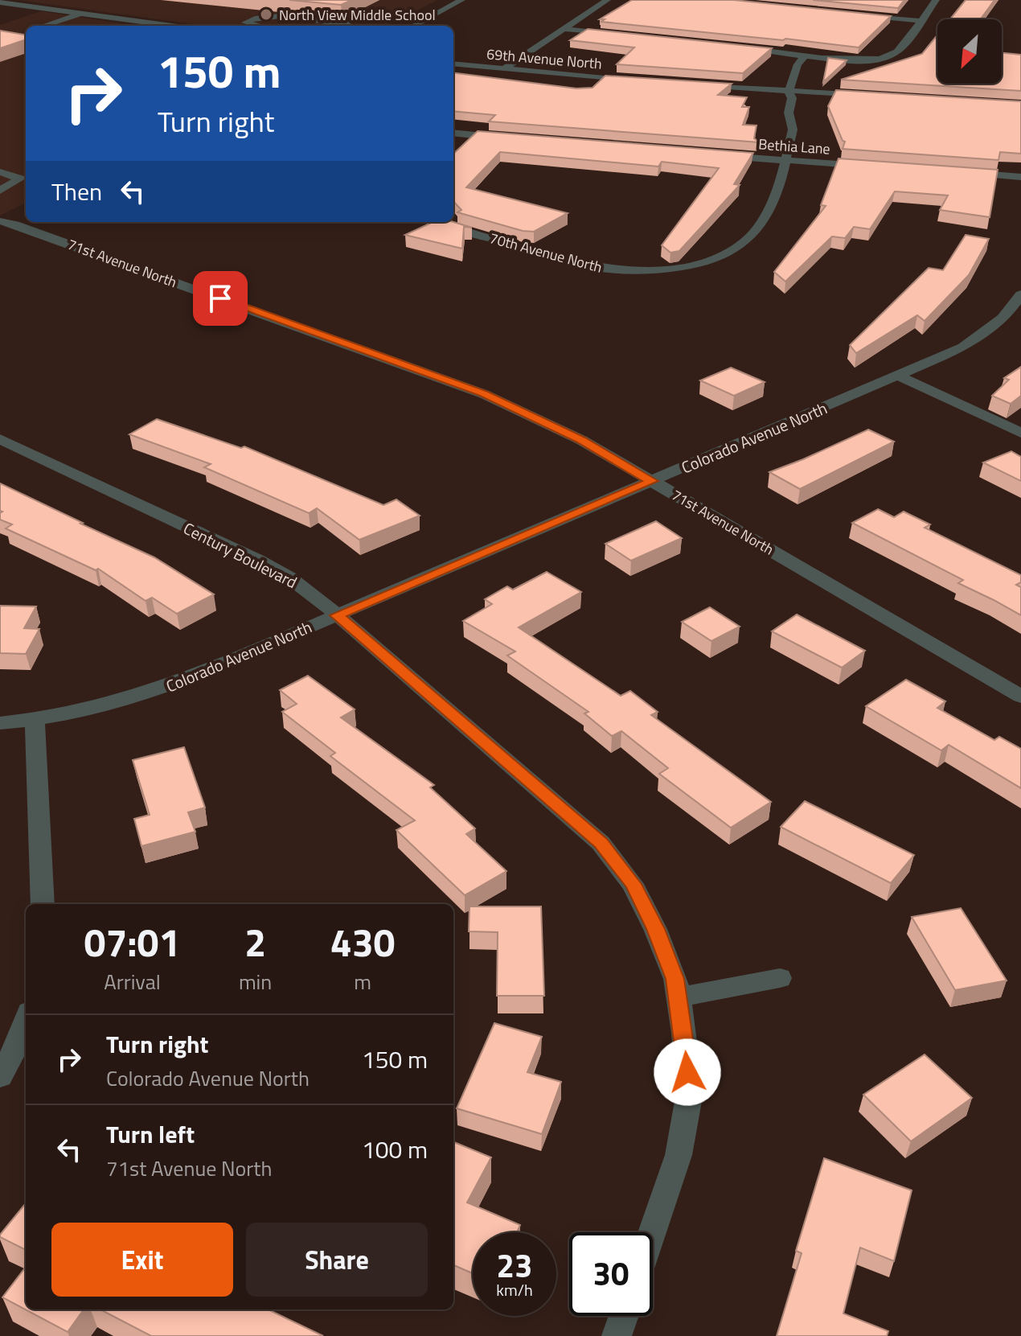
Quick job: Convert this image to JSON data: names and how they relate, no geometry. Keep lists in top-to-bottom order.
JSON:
{
  "streets": {
    "street": [
      "69th Avenue North",
      "Bethia Lane",
      "70th Avenue North",
      "71st Avenue North",
      "Colorado Avenue North",
      "Century Boulevard"
    ]
  },
  "crossings": [
    ["Bethia Lane", "70th Avenue North"],
    ["71st Avenue North", "Colorado Avenue North"],
    ["Colorado Avenue North", "Century Boulevard"]
  ],
  "places": ["North View Middle School"],
  "north": "bottom left",
  "page": {
    "turn": ["150 m", "Turn right"],
    "then": "Then",
    "eta": [
      "07:01",
      "Arrival",
      "2",
      "min",
      "430",
      "m"
    ],
    "list": [
      {
        "name": "Turn right",
        "note": "Colorado Avenue North",
        "value": "150 m"
      },
      {
        "name": "Turn left",
        "note": "71st Avenue North",
        "value": "100 m"
      }
    ],
    "buttons": ["Exit", "Share"],
    "speed": "23 km/h",
    "limit": "30"
  }
}
